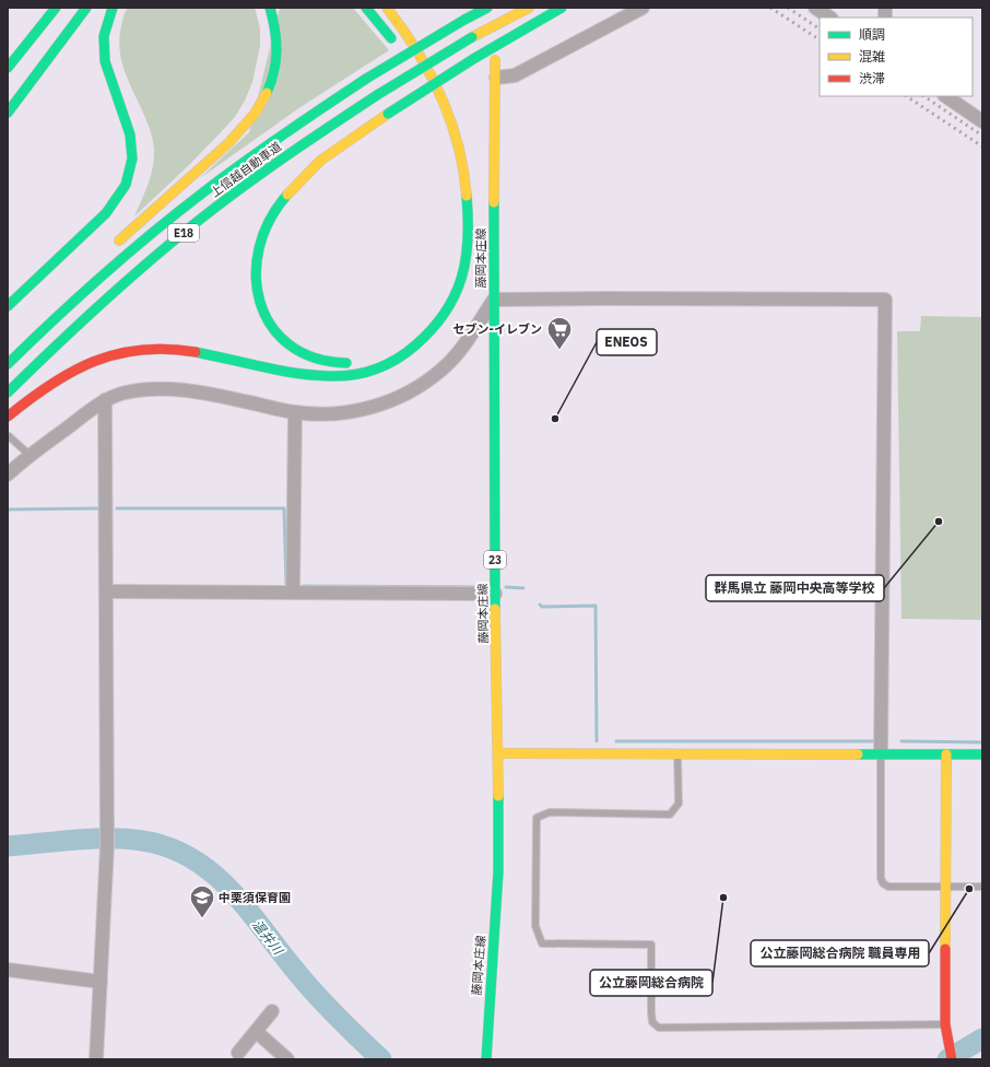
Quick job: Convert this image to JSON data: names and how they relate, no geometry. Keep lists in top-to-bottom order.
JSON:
{
  "streets": {
    "main road": [
      "上信越自動車道",
      "E18",
      "藤岡本庄線",
      "23"
    ]
  },
  "water": ["温井川"],
  "places": {
    "supermarket": ["セブン-イレブン"],
    "other": [
      "ENEOS",
      "群馬県立 藤岡中央高等学校",
      "公立藤岡総合病院 職員専用",
      "公立藤岡総合病院"
    ],
    "school or university": ["中栗須保育園"]
  },
  "legend": ["順調", "混雑", "渋滞"]
}
